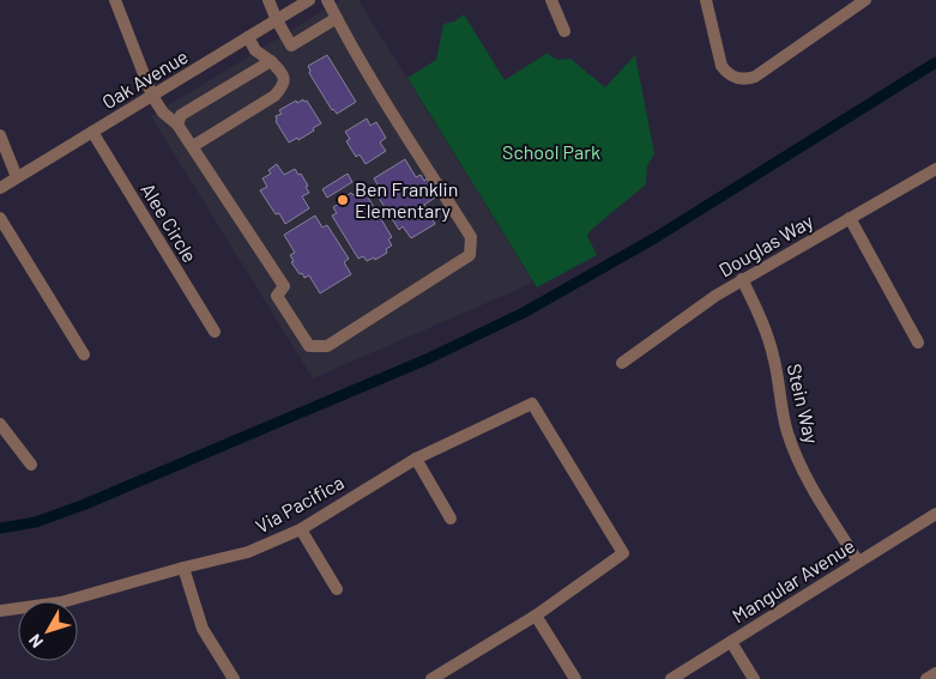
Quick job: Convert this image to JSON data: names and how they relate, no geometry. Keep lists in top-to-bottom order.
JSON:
{
  "streets": {
    "street": [
      "Oak Avenue",
      "Alee Circle",
      "Douglas Way",
      "Stein Way",
      "Via Pacifica",
      "Mangular Avenue"
    ]
  },
  "crossings": [
    ["Oak Avenue", "Alee Circle"],
    ["Douglas Way", "Stein Way"],
    ["Stein Way", "Mangular Avenue"]
  ],
  "parks": ["School Park"],
  "places": ["Ben Franklin Elementary"],
  "north": "bottom left"
}
